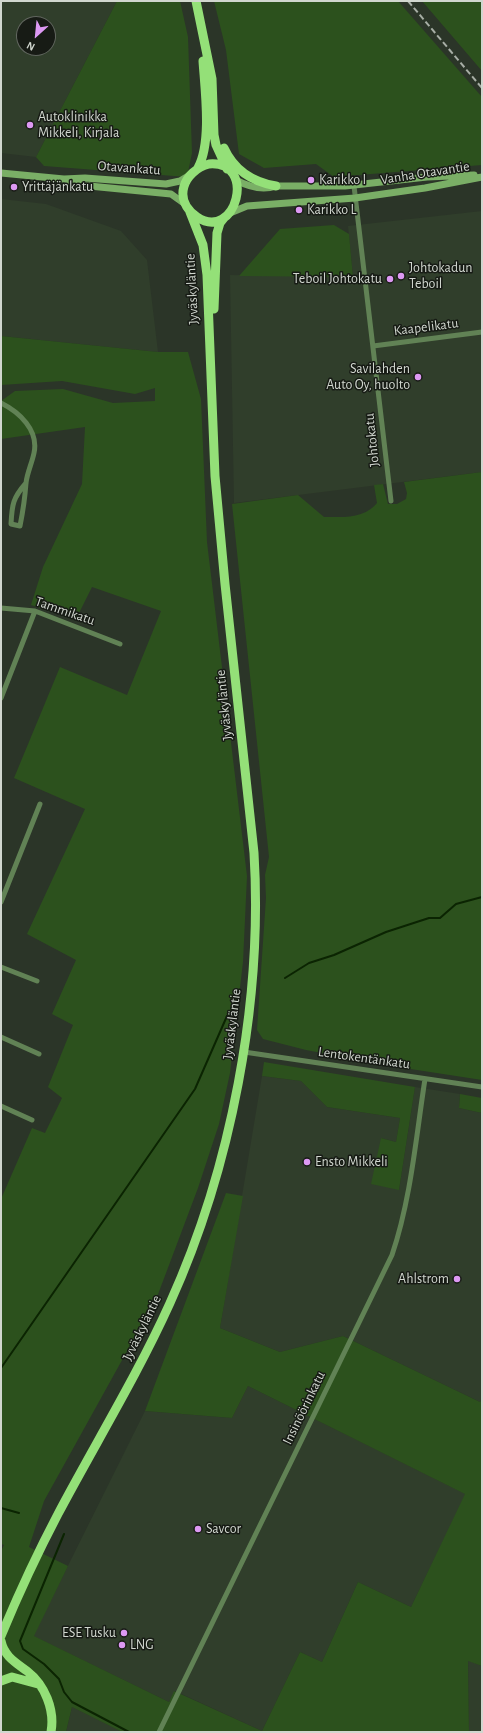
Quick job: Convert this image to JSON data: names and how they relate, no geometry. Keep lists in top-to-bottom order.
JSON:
{
  "streets": {
    "highway": ["Jyväskyläntie"],
    "main road": ["Otavankatu", "Vanha Otavantie"],
    "street": [
      "Kaapelikatu",
      "Johtokatu",
      "Tammikatu",
      "Lentokentänkatu",
      "Insinöörinkatu"
    ]
  },
  "crossings": [
    ["Otavankatu", "Vanha Otavantie"],
    ["Otavankatu", "Jyväskyläntie"],
    ["Vanha Otavantie", "Jyväskyläntie"],
    ["Vanha Otavantie", "Johtokatu"],
    ["Jyväskyläntie", "Lentokentänkatu"],
    ["Kaapelikatu", "Johtokatu"],
    ["Lentokentänkatu", "Insinöörinkatu"]
  ],
  "places": [
    "Autoklinikka Mikkeli, Kirjala",
    "Karikko I",
    "Yrittäjänkatu",
    "Karikko L",
    "Johtokadun Teboil",
    "Teboil Johtokatu",
    "Savilahden Auto Oy, huolto",
    "Ensto Mikkeli",
    "Ahlstrom",
    "Savcor",
    "ESE Tusku",
    "LNG"
  ],
  "north": "bottom left"
}
